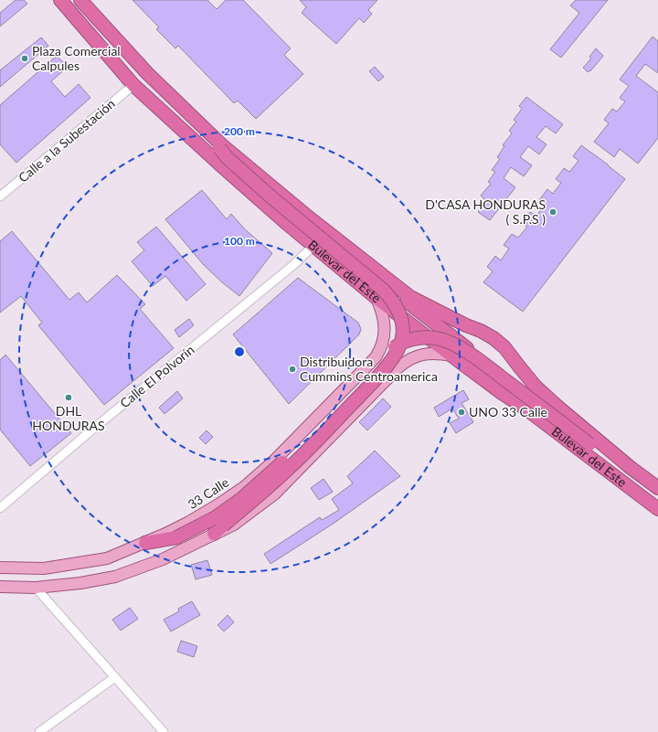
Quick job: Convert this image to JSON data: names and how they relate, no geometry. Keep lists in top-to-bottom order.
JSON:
{
  "streets": {
    "highway": ["Bulevar del Este"],
    "main road": ["33 Calle"],
    "street": ["Calle a la Subestación", "Calle El Polvorín"]
  },
  "crossings": [
    ["Calle a la Subestación", "Bulevar del Este"],
    ["Bulevar del Este", "Calle El Polvorín"],
    ["Bulevar del Este", "33 Calle"]
  ],
  "places": [
    "Plaza Comercial Calpules",
    "D'CASA HONDURAS ( S.P.S )",
    "Distribuidora Cummins Centroamerica",
    "DHL HONDURAS",
    "UNO 33 Calle"
  ],
  "rings": ["200 m", "100 m"]
}
